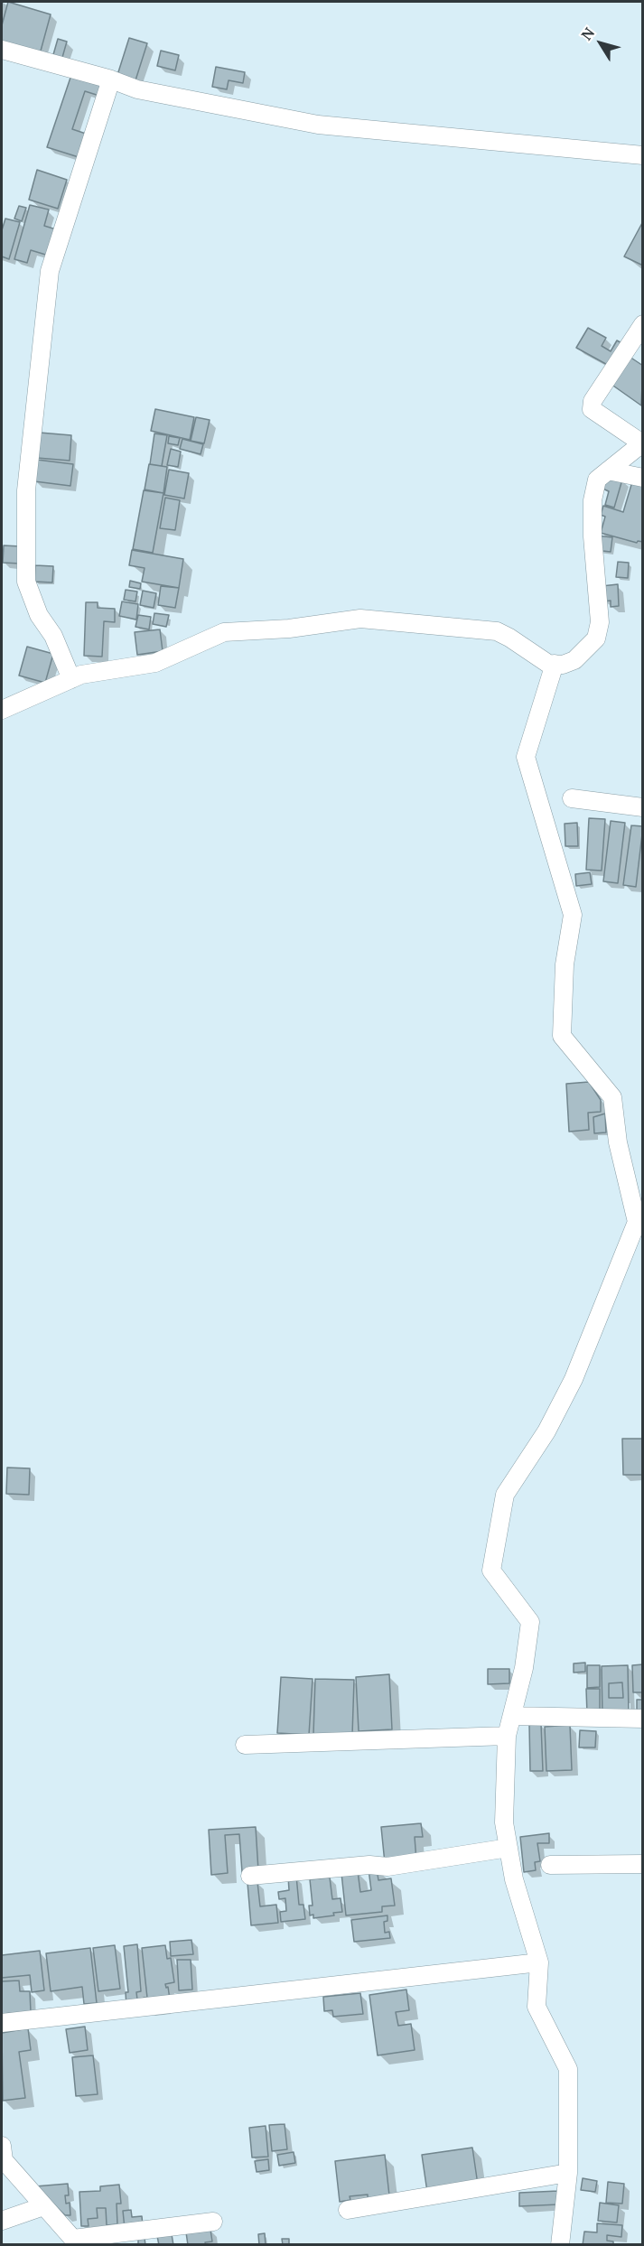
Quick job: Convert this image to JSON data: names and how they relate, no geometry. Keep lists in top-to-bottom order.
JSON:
{
  "north": "top left"
}
